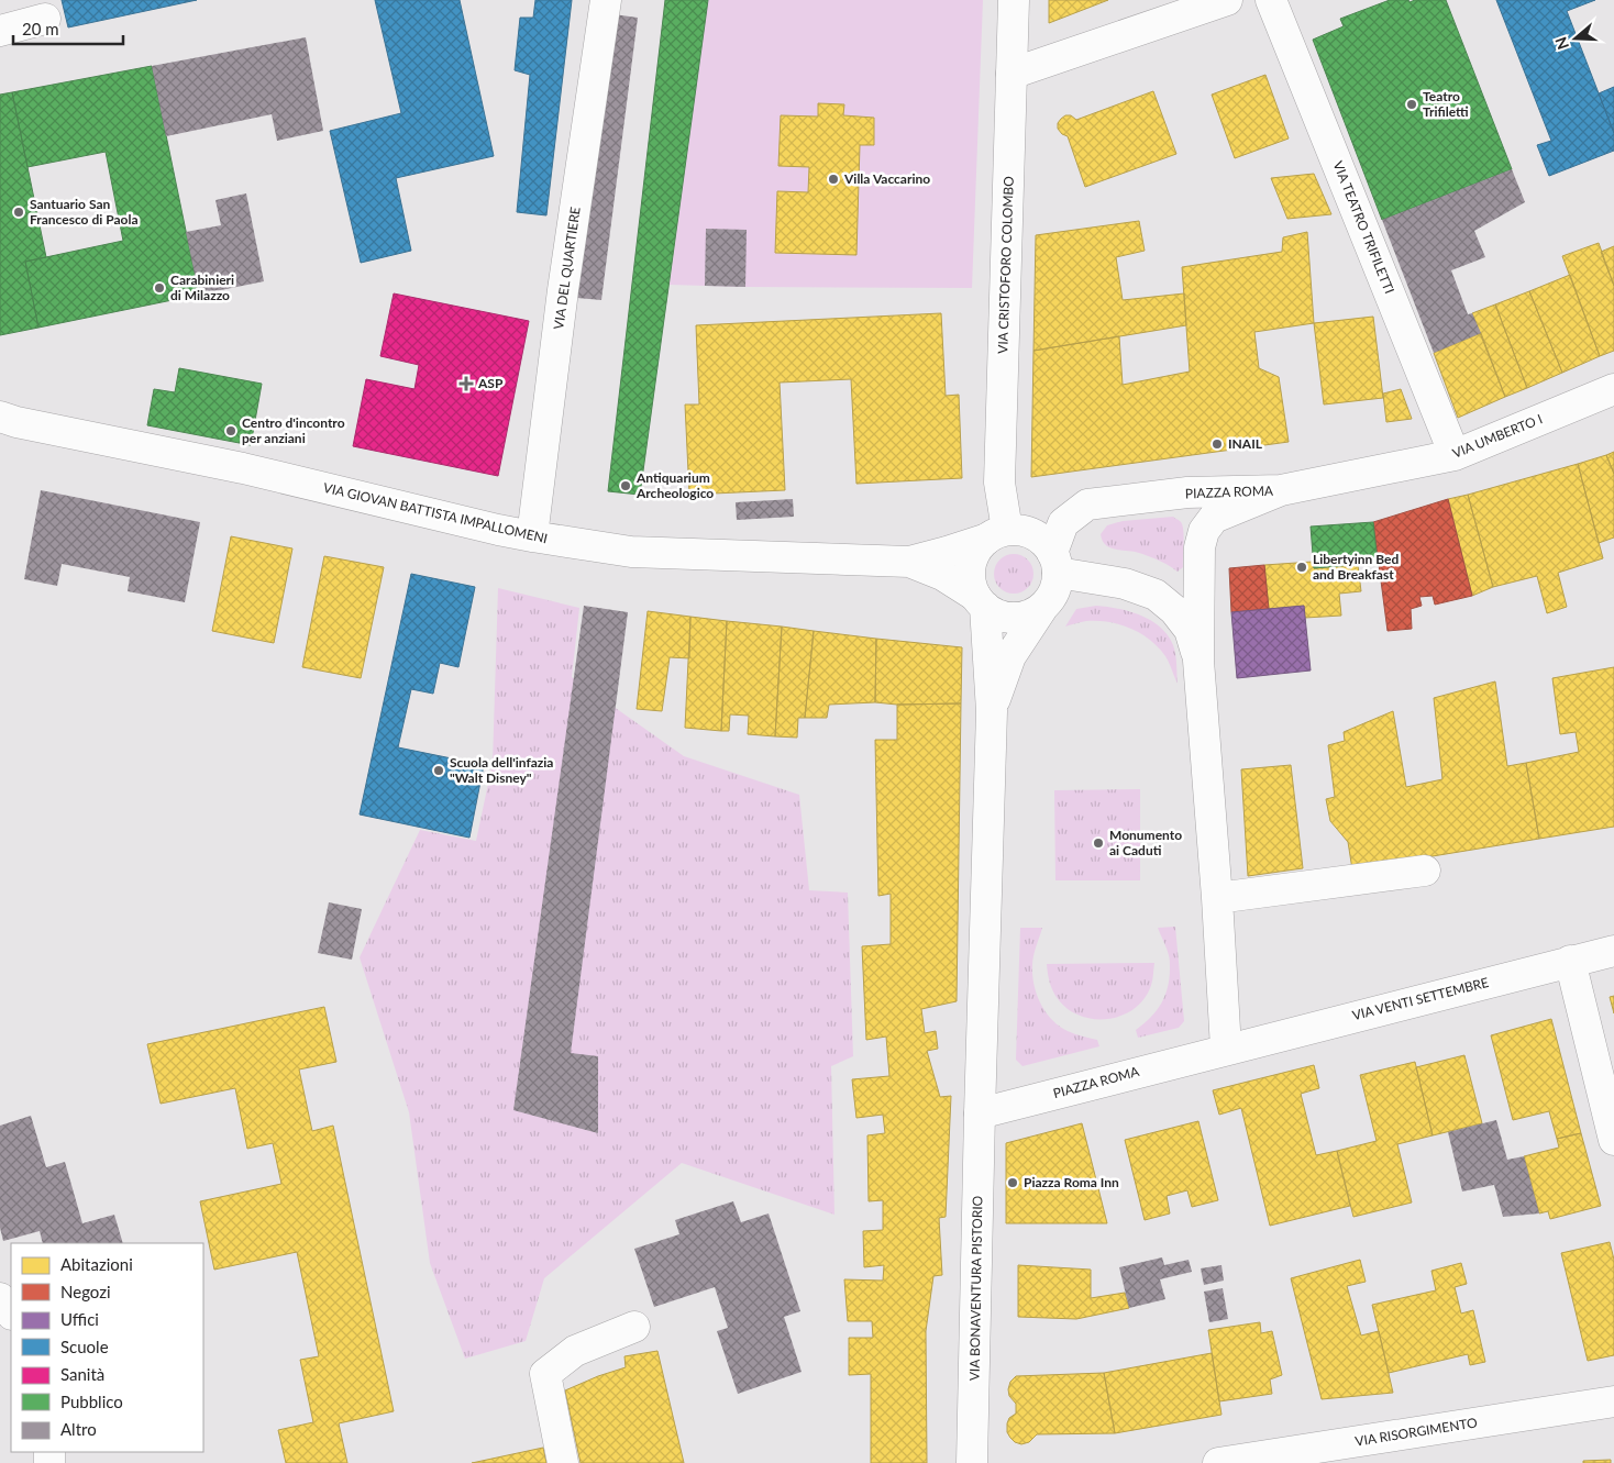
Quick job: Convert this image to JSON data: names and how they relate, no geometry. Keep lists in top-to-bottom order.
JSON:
{
  "streets": {
    "street": [
      "VIA TEATRO TRIFILETTI",
      "VIA CRISTOFORO COLOMBO",
      "VIA DEL QUARTIERE",
      "VIA UMBERTO I",
      "PIAZZA ROMA",
      "VIA GIOVAN BATTISTA IMPALLOMENI",
      "VIA VENTI SETTEMBRE",
      "VIA BONAVENTURA PISTORIO",
      "VIA RISORGIMENTO"
    ]
  },
  "crossings": [
    ["VIA TEATRO TRIFILETTI", "VIA UMBERTO I"],
    ["VIA CRISTOFORO COLOMBO", "PIAZZA ROMA"],
    ["VIA CRISTOFORO COLOMBO", "VIA GIOVAN BATTISTA IMPALLOMENI"],
    ["VIA DEL QUARTIERE", "VIA GIOVAN BATTISTA IMPALLOMENI"],
    ["VIA UMBERTO I", "PIAZZA ROMA"],
    ["PIAZZA ROMA", "VIA GIOVAN BATTISTA IMPALLOMENI"],
    ["PIAZZA ROMA", "VIA VENTI SETTEMBRE"],
    ["PIAZZA ROMA", "VIA BONAVENTURA PISTORIO"]
  ],
  "places": {
    "other": [
      "Teatro Trifiletti",
      "Villa Vaccarino",
      "Santuario San Francesco di Paola",
      "Carabinieri di Milazzo",
      "Centro d'incontro per anziani",
      "INAIL",
      "Antiquarium Archeologico",
      "Libertyinn Bed and Breakfast",
      "Scuola dell'infazia \"Walt Disney\"",
      "Monumento ai Caduti",
      "Piazza Roma Inn"
    ],
    "health": ["ASP"]
  },
  "legend": [
    "Abitazioni",
    "Negozi",
    "Uffici",
    "Scuole",
    "Sanità",
    "Pubblico",
    "Altro"
  ],
  "scale_bar": "20 m",
  "north": "left"
}
